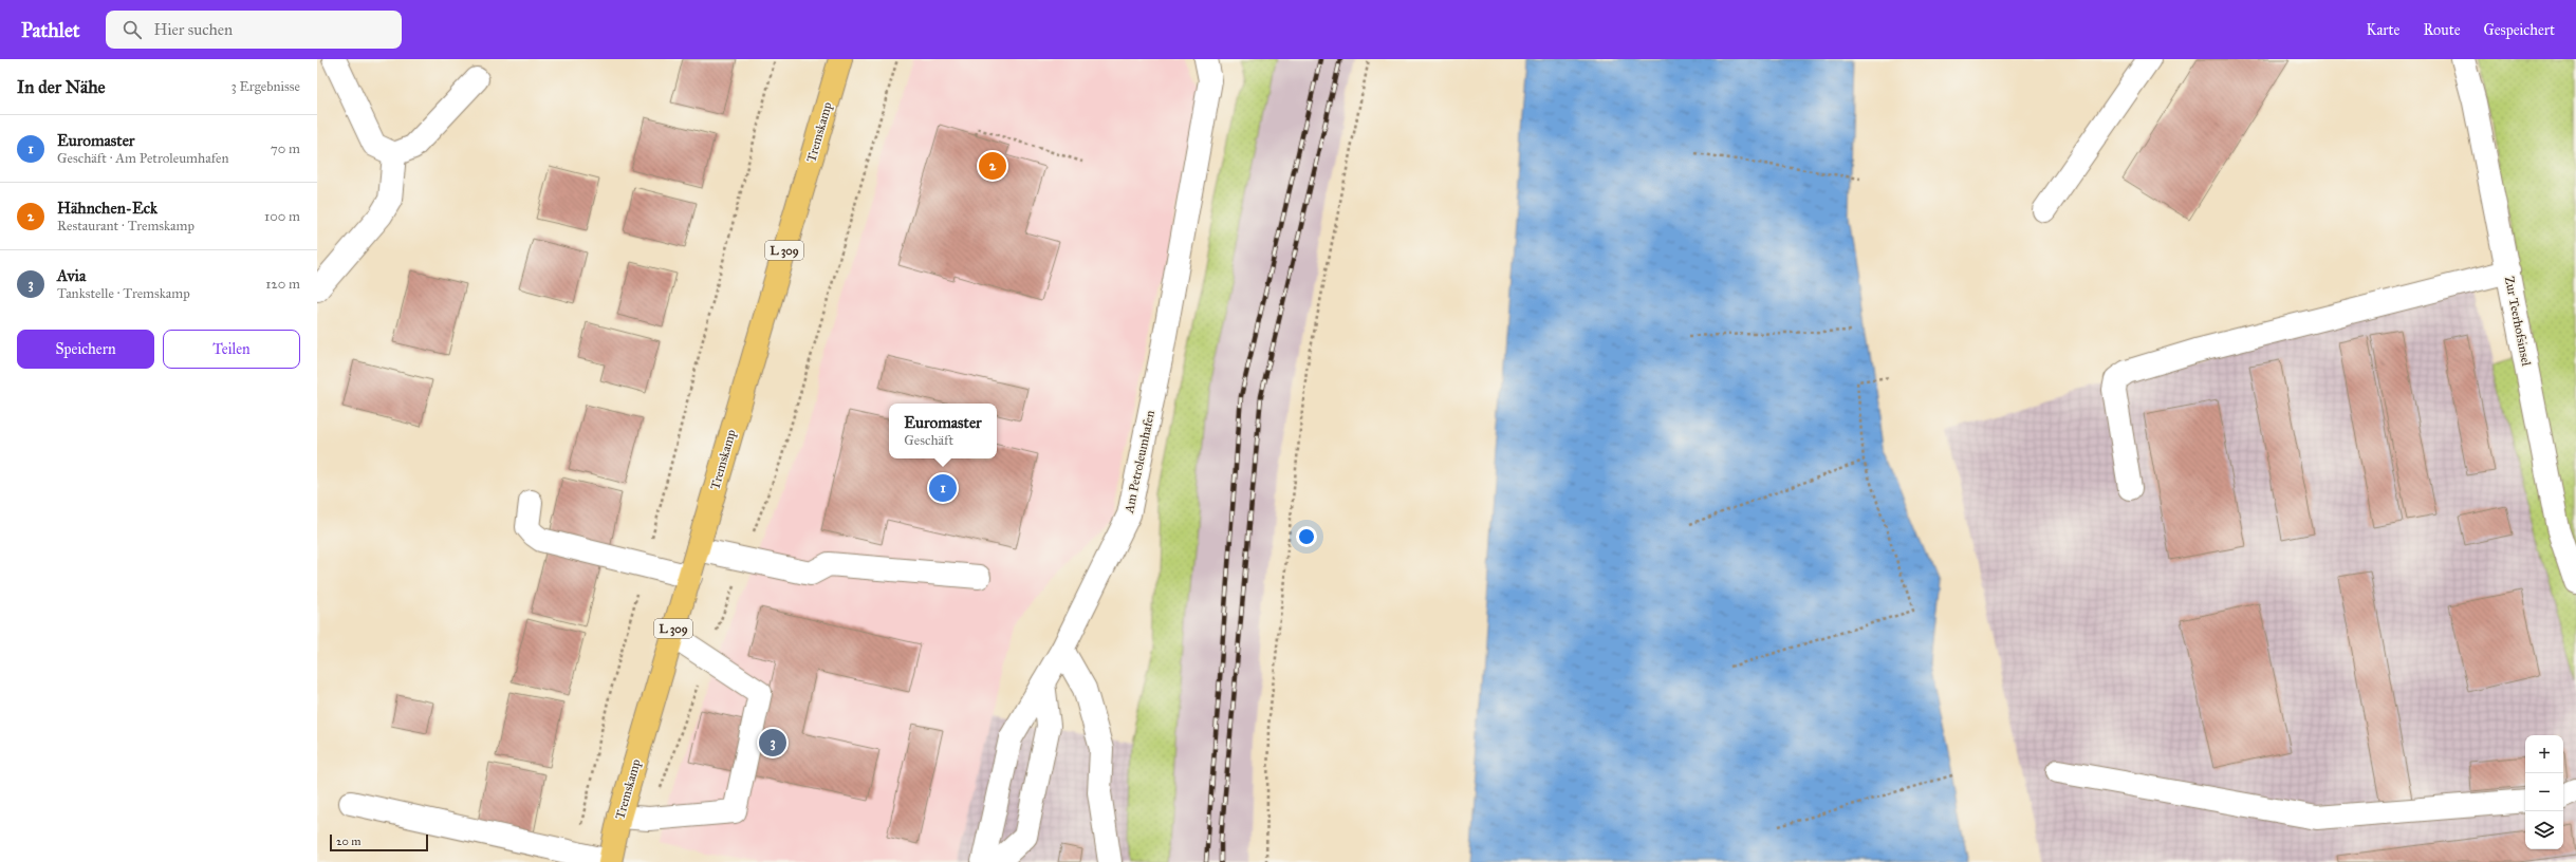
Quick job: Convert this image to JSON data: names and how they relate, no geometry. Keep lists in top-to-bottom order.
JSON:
{
  "streets": {
    "main road": ["Tremskamp", "L 309"],
    "street": ["Zur Teerhofsinsel", "Am Petroleumhafen"]
  },
  "scale_bar": "20 m",
  "page": {
    "header": "Pathlet",
    "search": "Hier suchen",
    "nav": ["Karte", "Route", "Gespeichert"],
    "heading": ["In der Nähe", "3 Ergebnisse"],
    "list": [
      {
        "mark": "1",
        "name": "Euromaster",
        "note": "Geschäft · Am Petroleumhafen",
        "value": "70 m"
      },
      {
        "mark": "2",
        "name": "Hähnchen-Eck",
        "note": "Restaurant · Tremskamp",
        "value": "100 m"
      },
      {
        "mark": "3",
        "name": "Avia",
        "note": "Tankstelle · Tremskamp",
        "value": "120 m"
      }
    ],
    "pins": ["2", "1", "3"],
    "buttons": ["Speichern", "Teilen"],
    "popup": ["Euromaster", "Geschäft"],
    "map_buttons": ["+", "−"],
    "scale": "20 m"
  }
}
